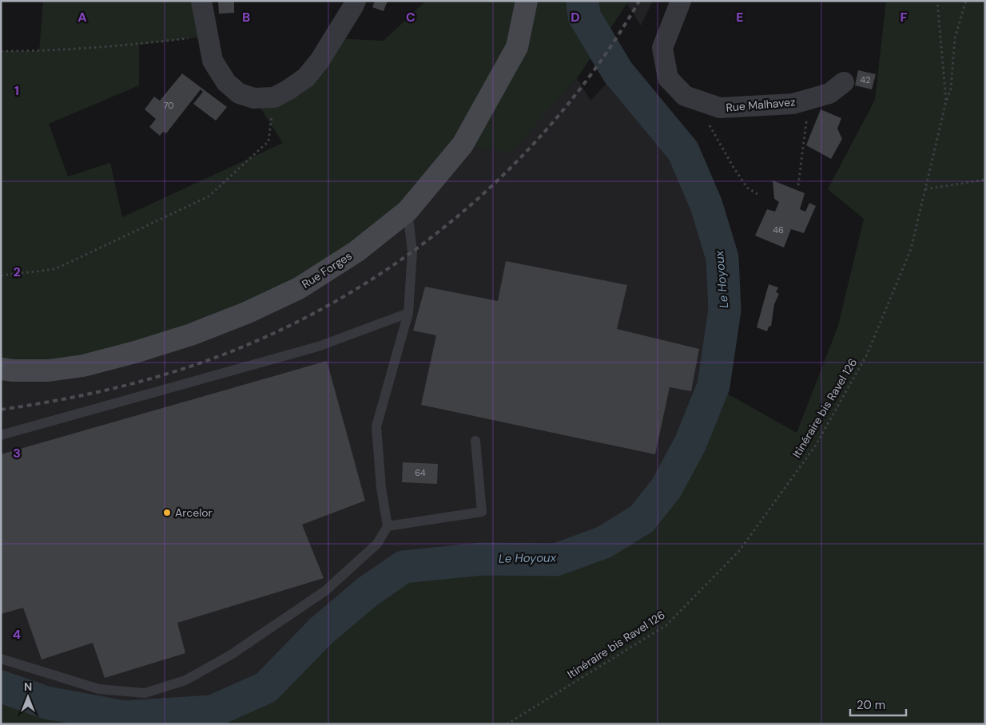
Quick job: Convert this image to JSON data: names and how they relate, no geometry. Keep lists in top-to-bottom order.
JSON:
{
  "streets": {
    "main road": ["Rue Forges"],
    "street": ["Rue Malhavez"],
    "path": ["Itinéraire bis Ravel 126"]
  },
  "water": ["Le Hoyoux"],
  "places": ["Arcelor"],
  "house_numbers": [
    "42",
    "70",
    "46",
    "64"
  ],
  "scale_bar": "20 m",
  "north": "top",
  "grid": {
    "columns": [
      "A",
      "B",
      "C",
      "D",
      "E",
      "F"
    ],
    "rows": [
      "1",
      "2",
      "3",
      "4"
    ]
  }
}
